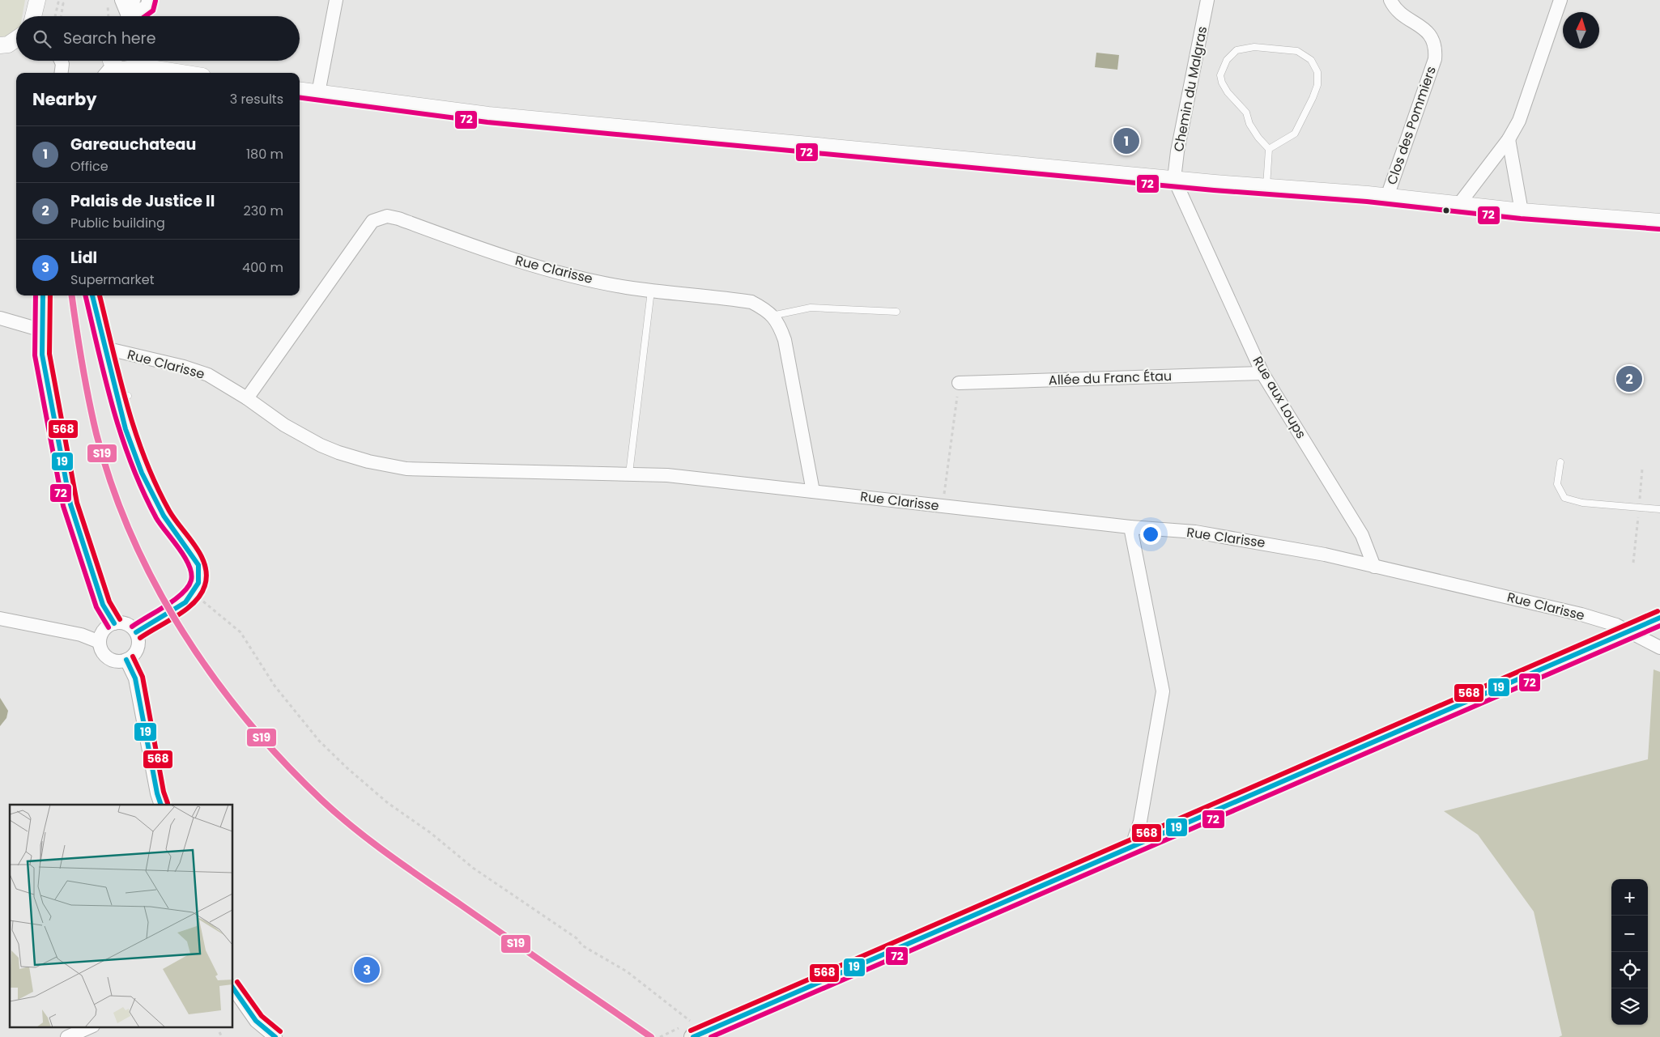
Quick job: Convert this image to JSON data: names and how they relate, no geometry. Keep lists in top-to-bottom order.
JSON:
{
  "streets": {
    "street": [
      "Chemin du Malgras",
      "Clos des Pommiers",
      "Rue Clarisse",
      "Allée du Franc Étau",
      "Rue aux Loups"
    ]
  },
  "crossings": [
    ["Chemin du Malgras", "Rue aux Loups"],
    ["Rue Clarisse", "Rue aux Loups"],
    ["Allée du Franc Étau", "Rue aux Loups"]
  ],
  "lines": [
    "transit line 72",
    "transit line S19",
    "transit line 19",
    "transit line 568"
  ],
  "north": "top",
  "page": {
    "search": "Search here",
    "heading": ["Nearby", "3 results"],
    "list": [
      {
        "mark": "1",
        "name": "Gareauchateau",
        "note": "Office",
        "value": "180 m"
      },
      {
        "mark": "2",
        "name": "Palais de Justice II",
        "note": "Public building",
        "value": "230 m"
      },
      {
        "mark": "3",
        "name": "Lidl",
        "note": "Supermarket",
        "value": "400 m"
      }
    ],
    "pins": ["1", "2", "3"],
    "map_buttons": ["+", "−"]
  }
}
